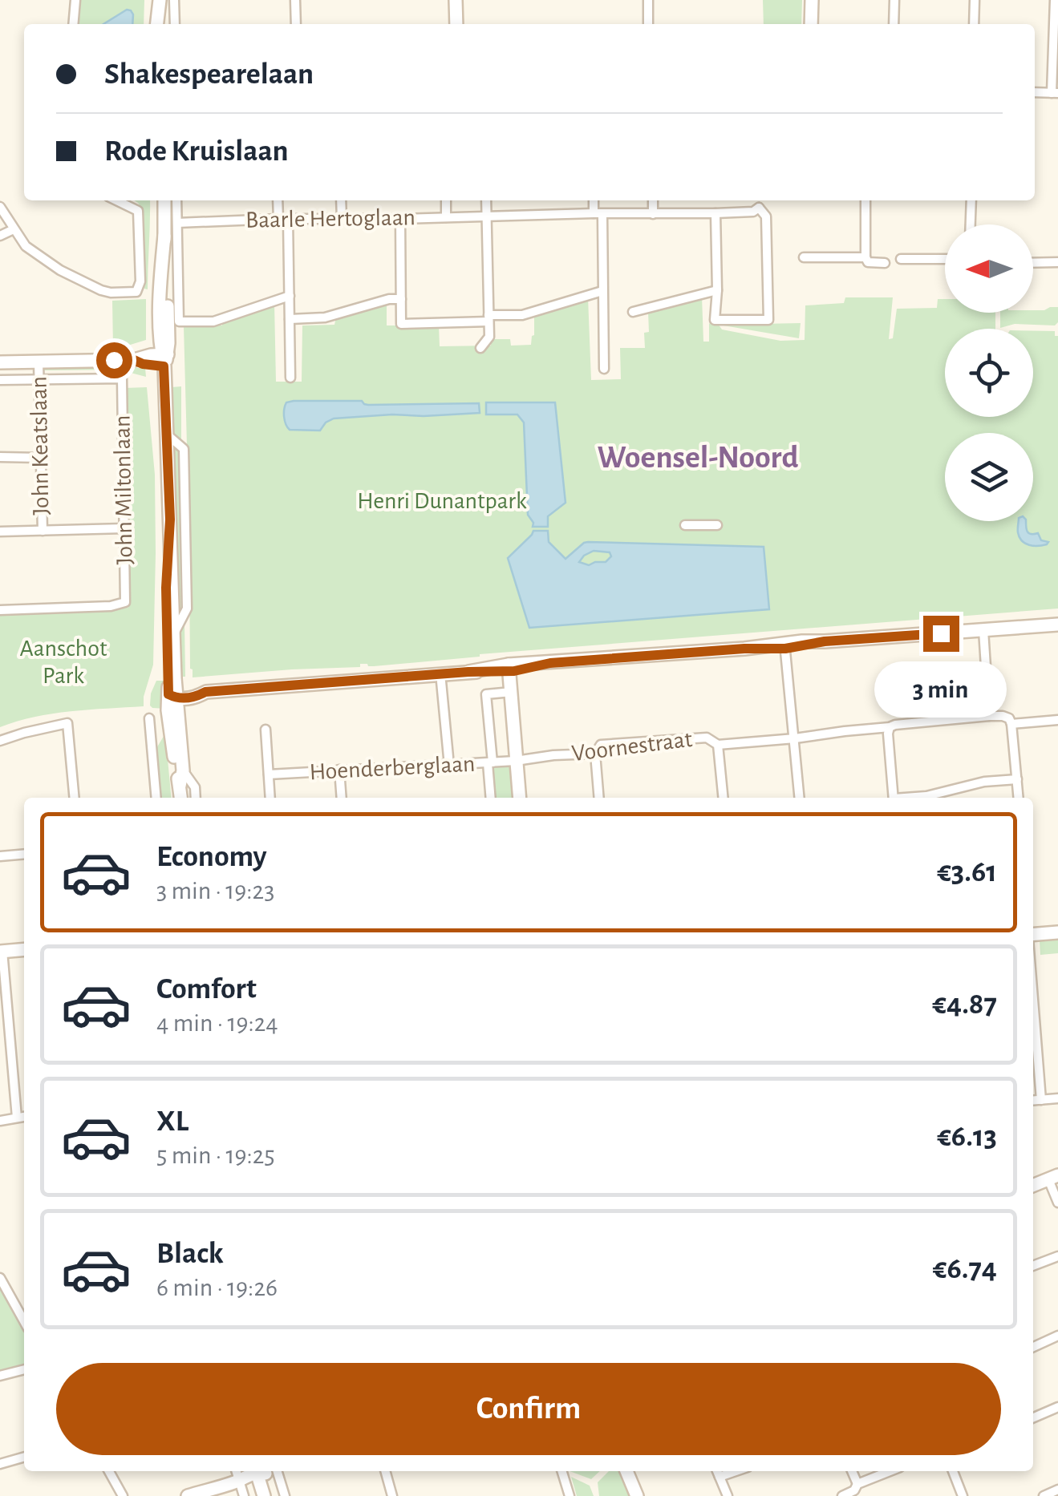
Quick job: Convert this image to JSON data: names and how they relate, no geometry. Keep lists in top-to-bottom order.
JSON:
{
  "streets": {
    "street": [
      "Baarle Hertoglaan",
      "John Keatslaan",
      "John Miltonlaan",
      "Voornestraat",
      "Hoenderberglaan"
    ]
  },
  "crossings": [
    ["John Keatslaan", "John Miltonlaan"],
    ["Voornestraat", "Hoenderberglaan"]
  ],
  "districts": ["Woensel-Noord"],
  "parks": ["Henri Dunantpark", "Aanschot Park"],
  "north": "left",
  "page": {
    "banner": ["Shakespearelaan", "Rode Kruislaan"],
    "bubble": "3 min",
    "list": [
      {
        "name": "Economy",
        "note": "3 min · 19:23",
        "value": "€3.61"
      },
      {
        "name": "Comfort",
        "note": "4 min · 19:24",
        "value": "€4.87"
      },
      {
        "name": "XL",
        "note": "5 min · 19:25",
        "value": "€6.13"
      },
      {
        "name": "Black",
        "note": "6 min · 19:26",
        "value": "€6.74"
      }
    ],
    "buttons": "Confirm"
  }
}
